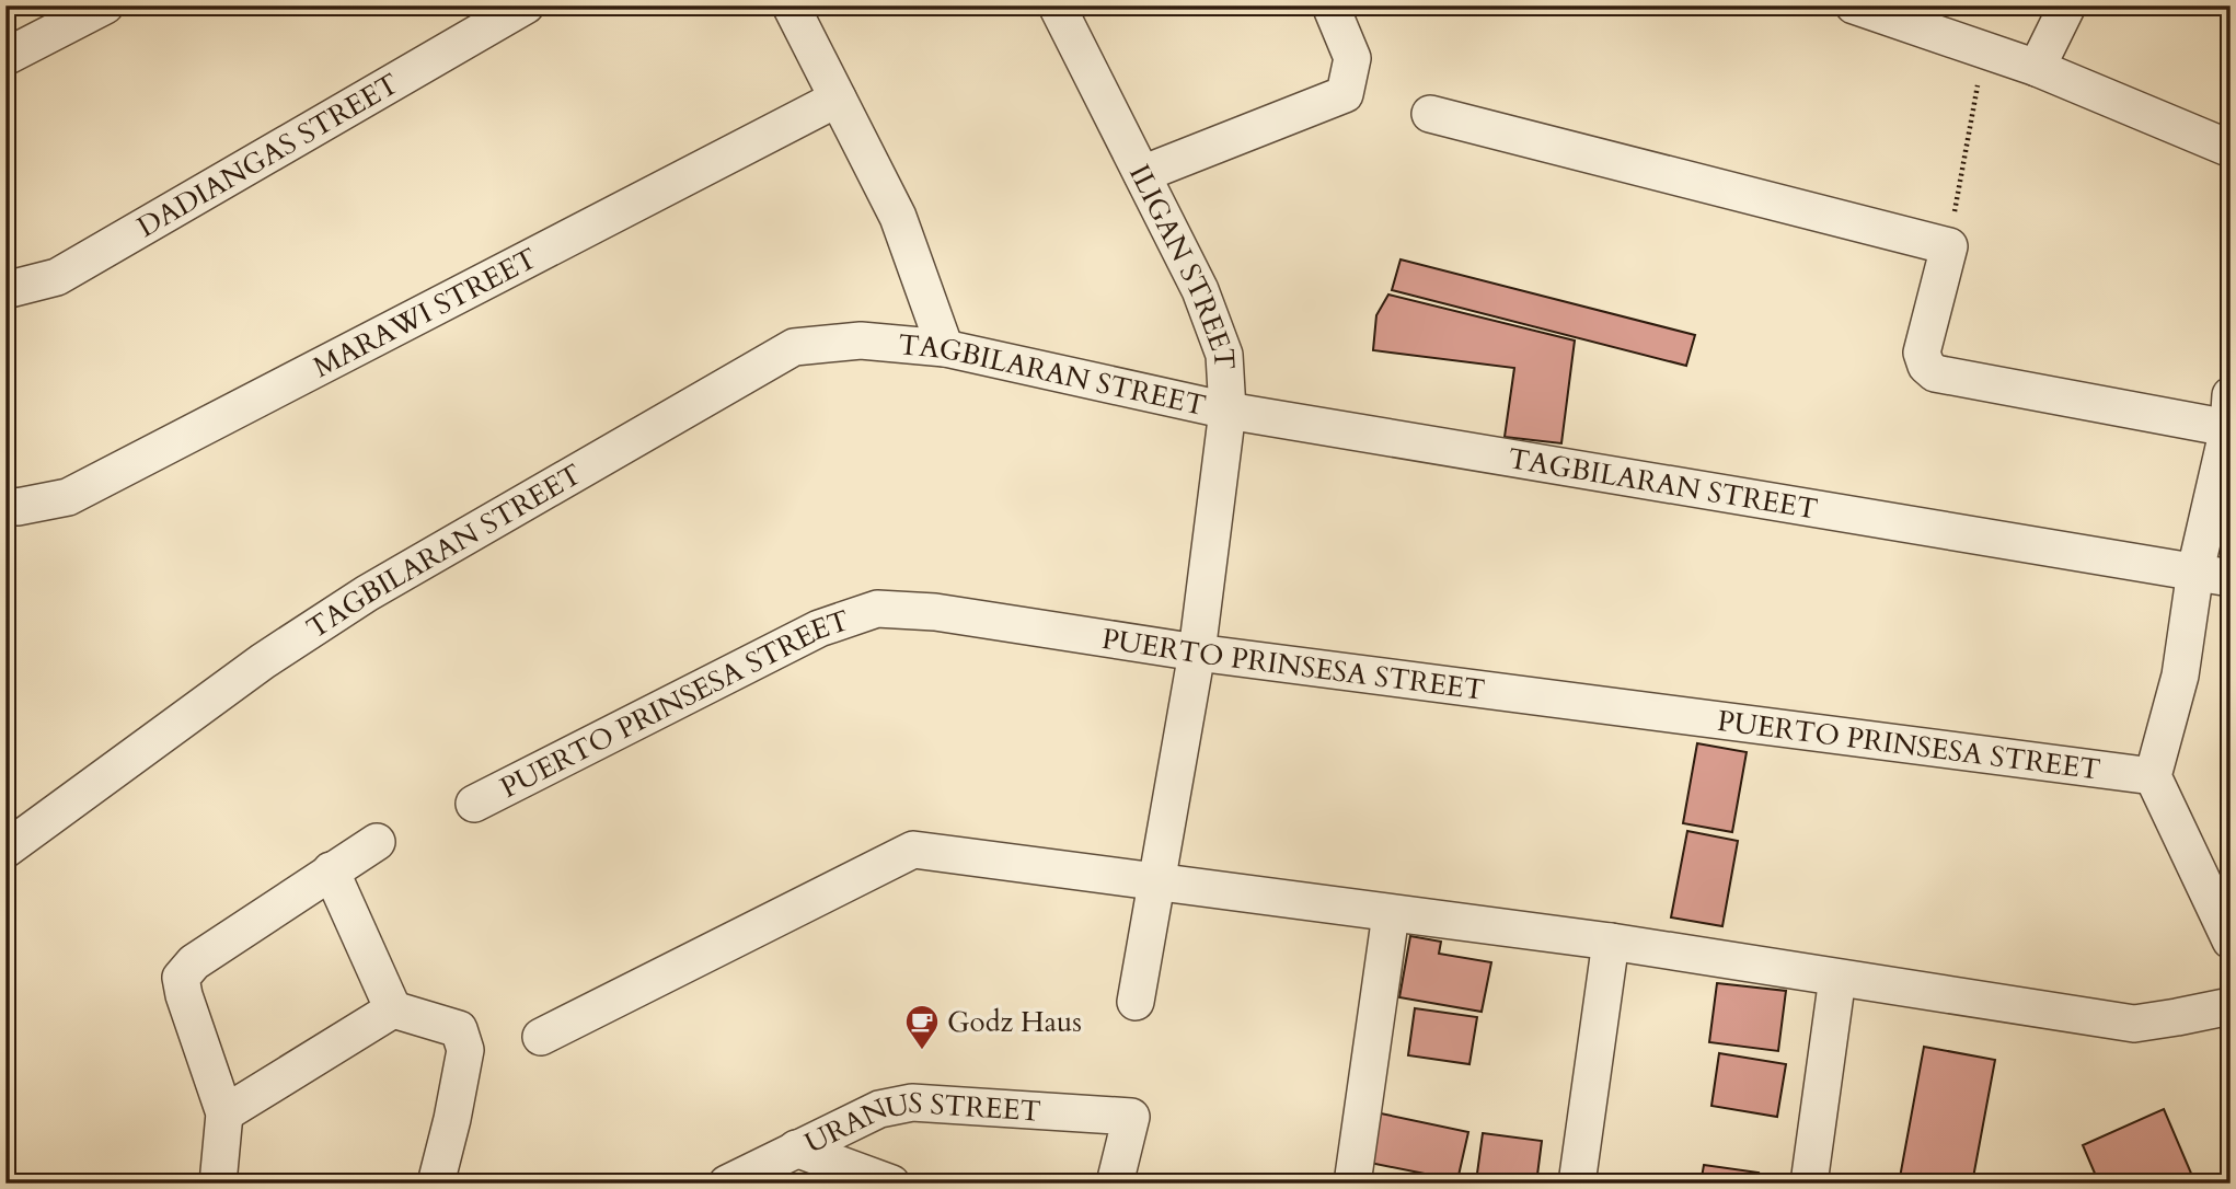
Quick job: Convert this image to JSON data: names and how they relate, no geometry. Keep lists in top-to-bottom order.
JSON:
{
  "streets": {
    "street": [
      "DADIANGAS STREET",
      "ILIGAN STREET",
      "MARAWI STREET",
      "TAGBILARAN STREET",
      "PUERTO PRINSESA STREET",
      "URANUS STREET"
    ]
  },
  "crossings": [
    ["ILIGAN STREET", "TAGBILARAN STREET"],
    ["ILIGAN STREET", "PUERTO PRINSESA STREET"]
  ],
  "places": {
    "cafe": ["Godz Haus"]
  }
}
